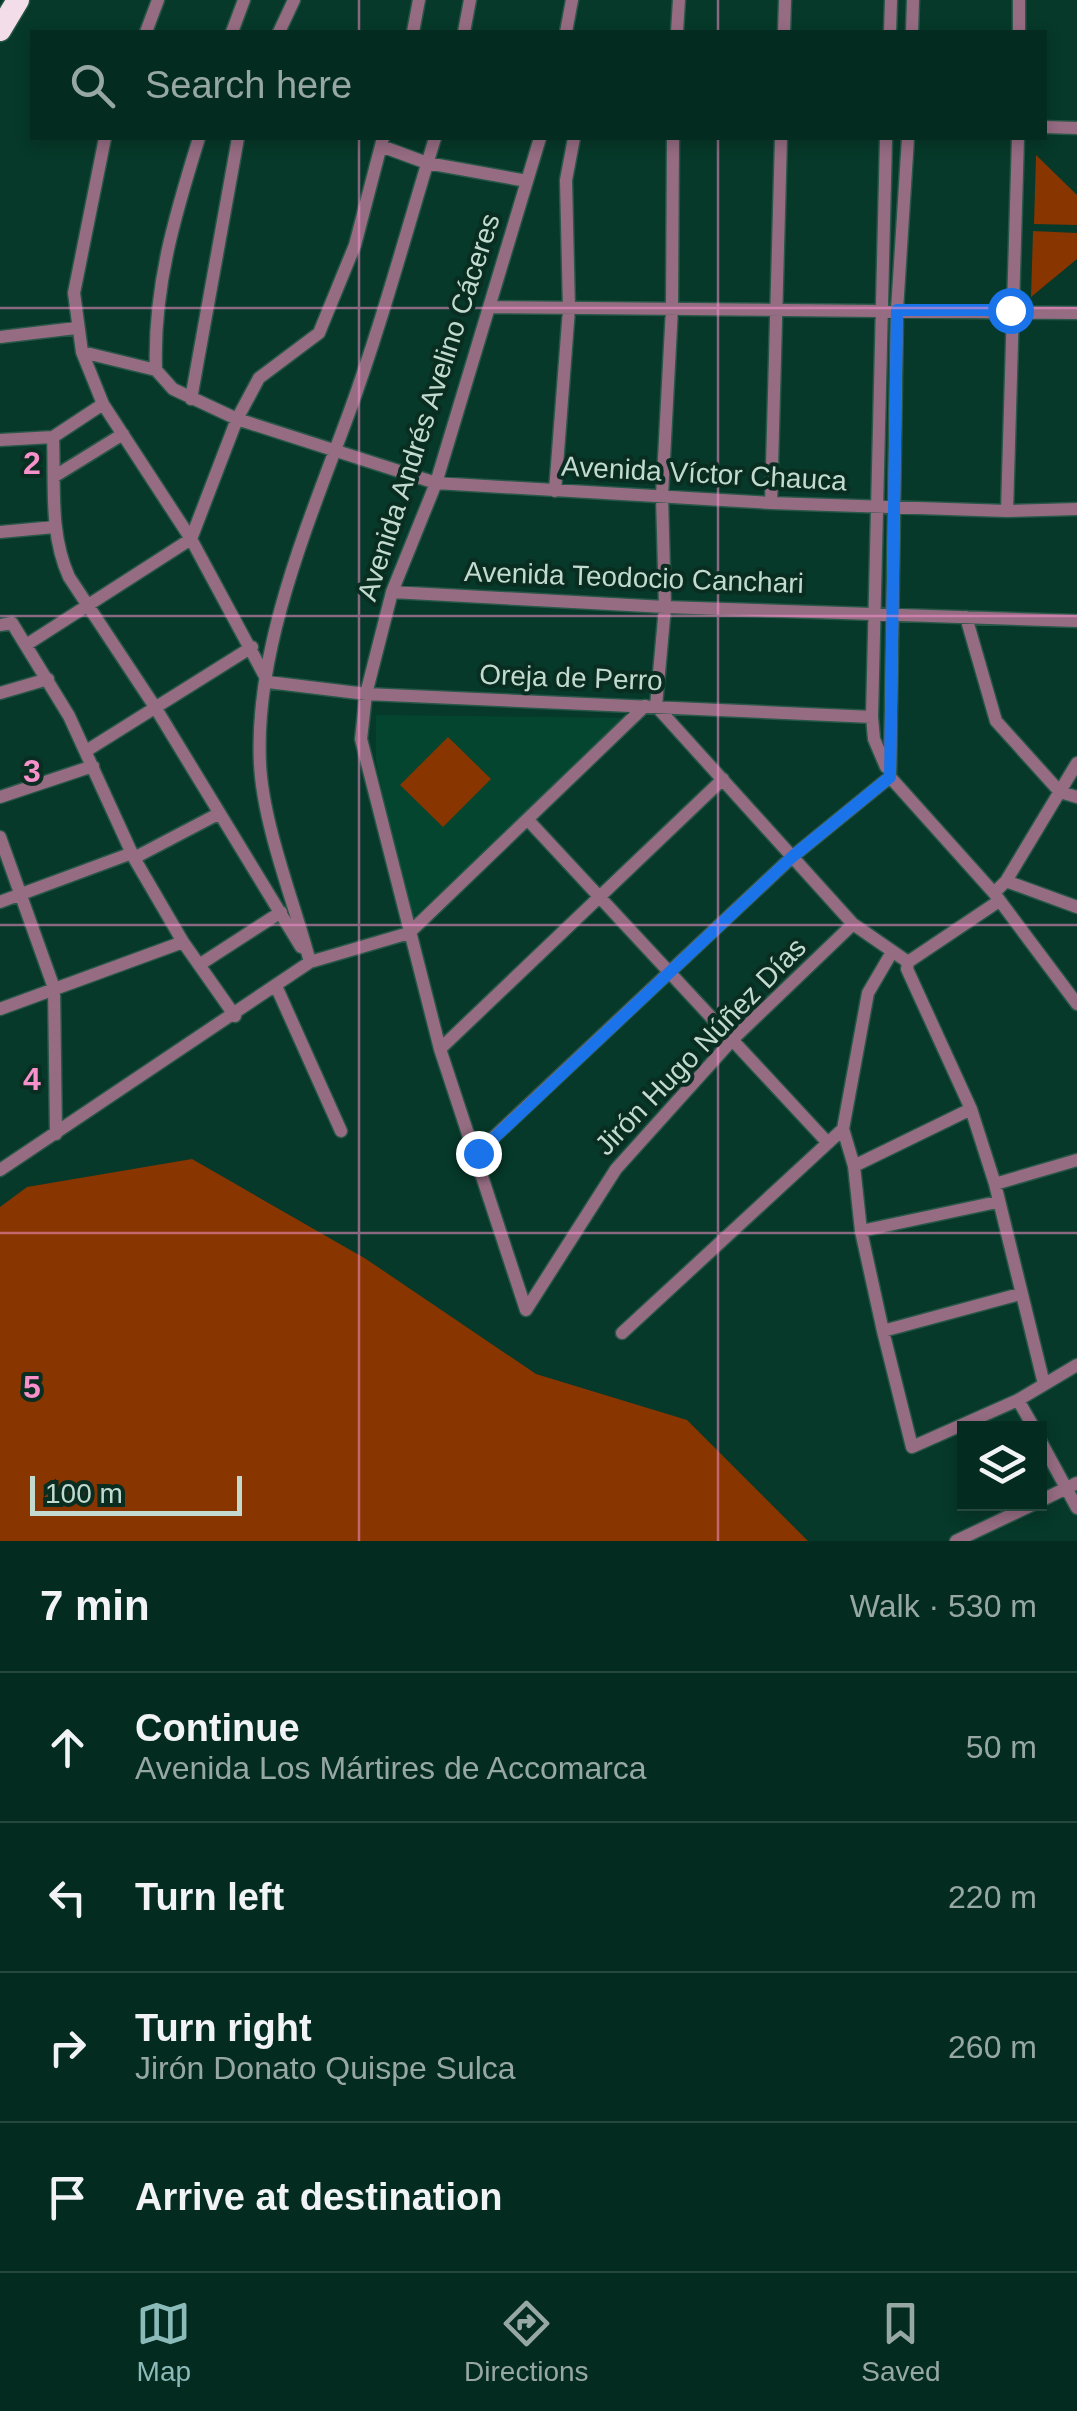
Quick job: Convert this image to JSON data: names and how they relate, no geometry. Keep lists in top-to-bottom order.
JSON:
{
  "streets": {
    "street": [
      "Avenida Andrés Avelino Cáceres",
      "Avenida Víctor Chauca",
      "Avenida Teodocio Canchari",
      "Oreja de Perro",
      "Jirón Hugo Núñez Días"
    ]
  },
  "crossings": [
    ["Avenida Andrés Avelino Cáceres", "Avenida Víctor Chauca"],
    ["Avenida Andrés Avelino Cáceres", "Avenida Teodocio Canchari"],
    ["Avenida Andrés Avelino Cáceres", "Oreja de Perro"],
    ["Avenida Andrés Avelino Cáceres", "Jirón Hugo Núñez Días"]
  ],
  "scale_bar": "100 m",
  "page": {
    "search": "Search here",
    "scale": "100 m",
    "heading": ["7 min", "Walk · 530 m"],
    "list": [
      ["Continue", "Avenida Los Mártires de Accomarca", "50 m"],
      ["Turn left", "220 m"],
      ["Turn right", "Jirón Donato Quispe Sulca", "260 m"],
      "Arrive at destination"
    ],
    "nav": ["Map", "Directions", "Saved"]
  },
  "grid": {
    "rows": [
      "2",
      "3",
      "4",
      "5"
    ]
  }
}
